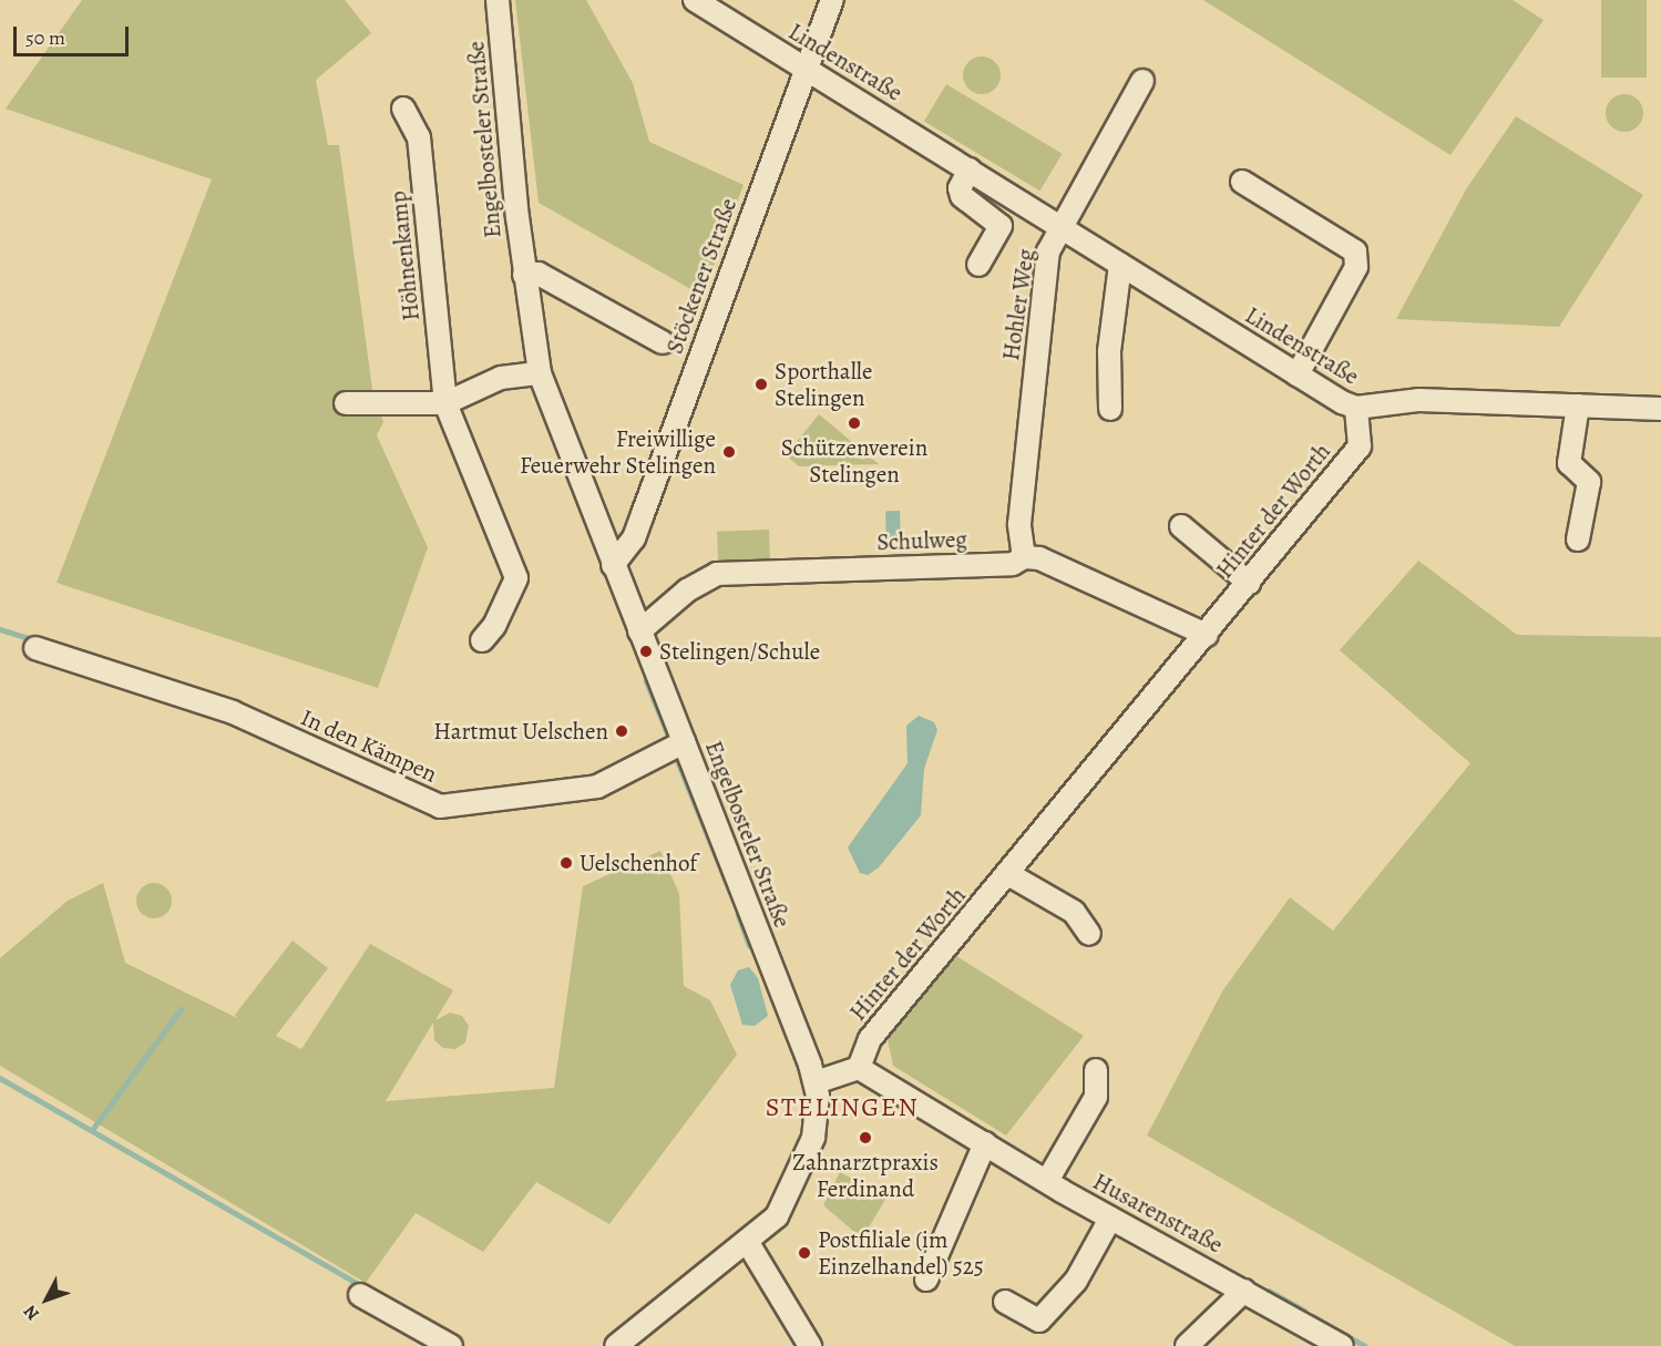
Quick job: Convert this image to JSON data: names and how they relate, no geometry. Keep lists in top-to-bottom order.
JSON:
{
  "streets": {
    "street": [
      "Lindenstraße",
      "Engelbosteler Straße",
      "Höhnenkamp",
      "Stöckener Straße",
      "Hohler Weg",
      "Hinter der Worth",
      "Schulweg",
      "In den Kämpen",
      "Husarenstraße"
    ]
  },
  "crossings": [
    ["Lindenstraße", "Stöckener Straße"],
    ["Lindenstraße", "Hohler Weg"],
    ["Lindenstraße", "Hinter der Worth"],
    ["Engelbosteler Straße", "Stöckener Straße"],
    ["Engelbosteler Straße", "Schulweg"],
    ["Engelbosteler Straße", "In den Kämpen"],
    ["Hohler Weg", "Schulweg"],
    ["Hinter der Worth", "Schulweg"],
    ["Hinter der Worth", "Husarenstraße"]
  ],
  "districts": ["STELINGEN"],
  "places": [
    "Sporthalle Stelingen",
    "Schützenverein Stelingen",
    "Freiwillige Feuerwehr Stelingen",
    "Stelingen/Schule",
    "Hartmut Uelschen",
    "Uelschenhof",
    "Zahnarztpraxis Ferdinand",
    "Postfiliale (im Einzelhandel) 525"
  ],
  "scale_bar": "50 m",
  "north": "bottom left"
}
